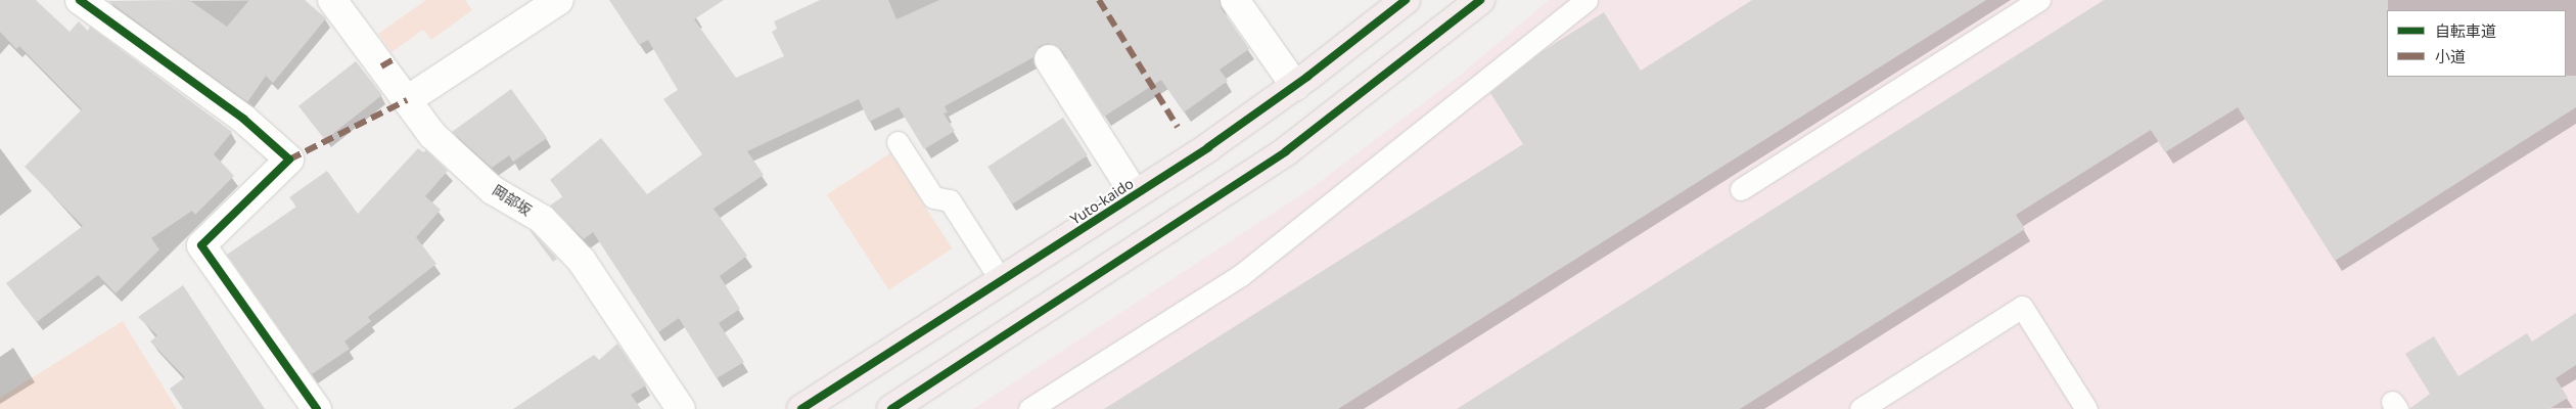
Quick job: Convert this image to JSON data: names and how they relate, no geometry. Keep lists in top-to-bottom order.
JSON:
{
  "streets": {
    "main road": ["Yuto-kaido"],
    "street": ["岡部坂"]
  },
  "legend": ["自転車道", "小道"]
}
